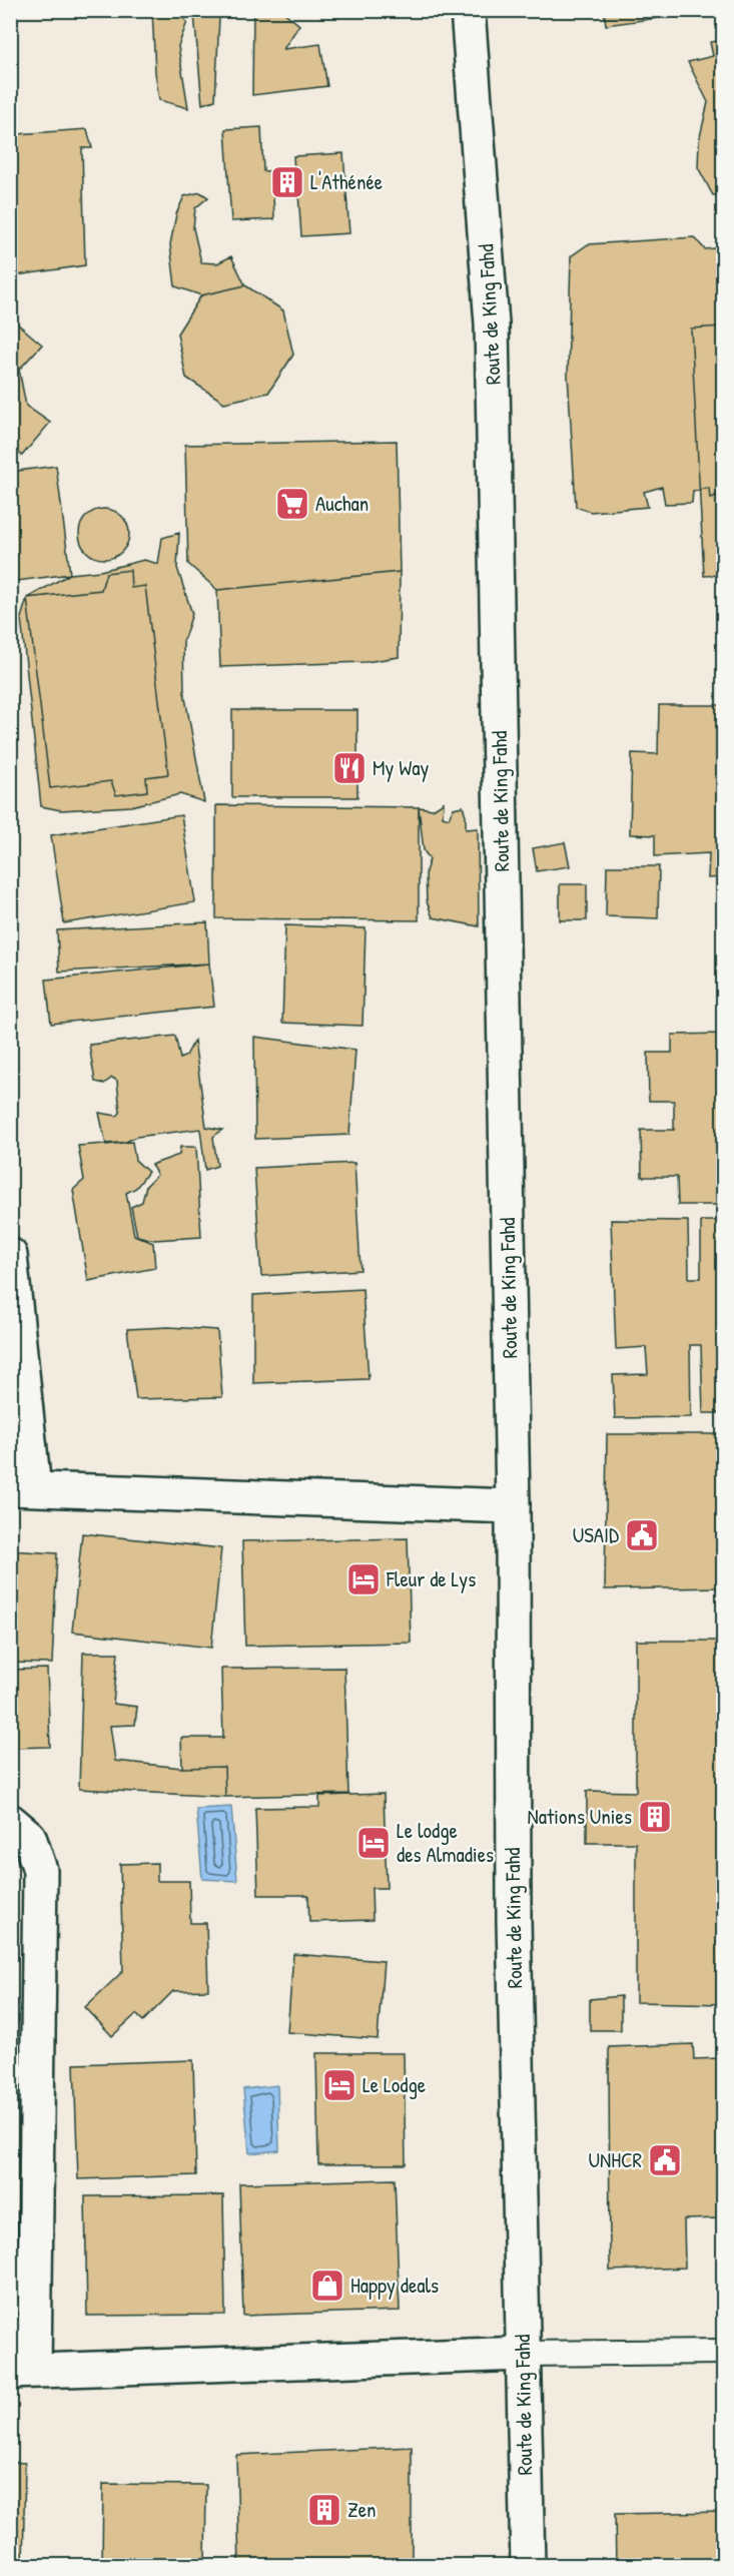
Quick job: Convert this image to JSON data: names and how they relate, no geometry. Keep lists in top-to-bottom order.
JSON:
{
  "streets": {
    "street": ["Route de King Fahd"]
  },
  "places": {
    "building": ["L'Athénée", "Nations Unies", "Zen"],
    "supermarket": ["Auchan"],
    "restaurant": ["My Way"],
    "public building": ["USAID", "UNHCR"],
    "hotel": ["Fleur de Lys", "Le lodge des Almadies", "Le Lodge"],
    "shop": ["Happy deals"]
  }
}
